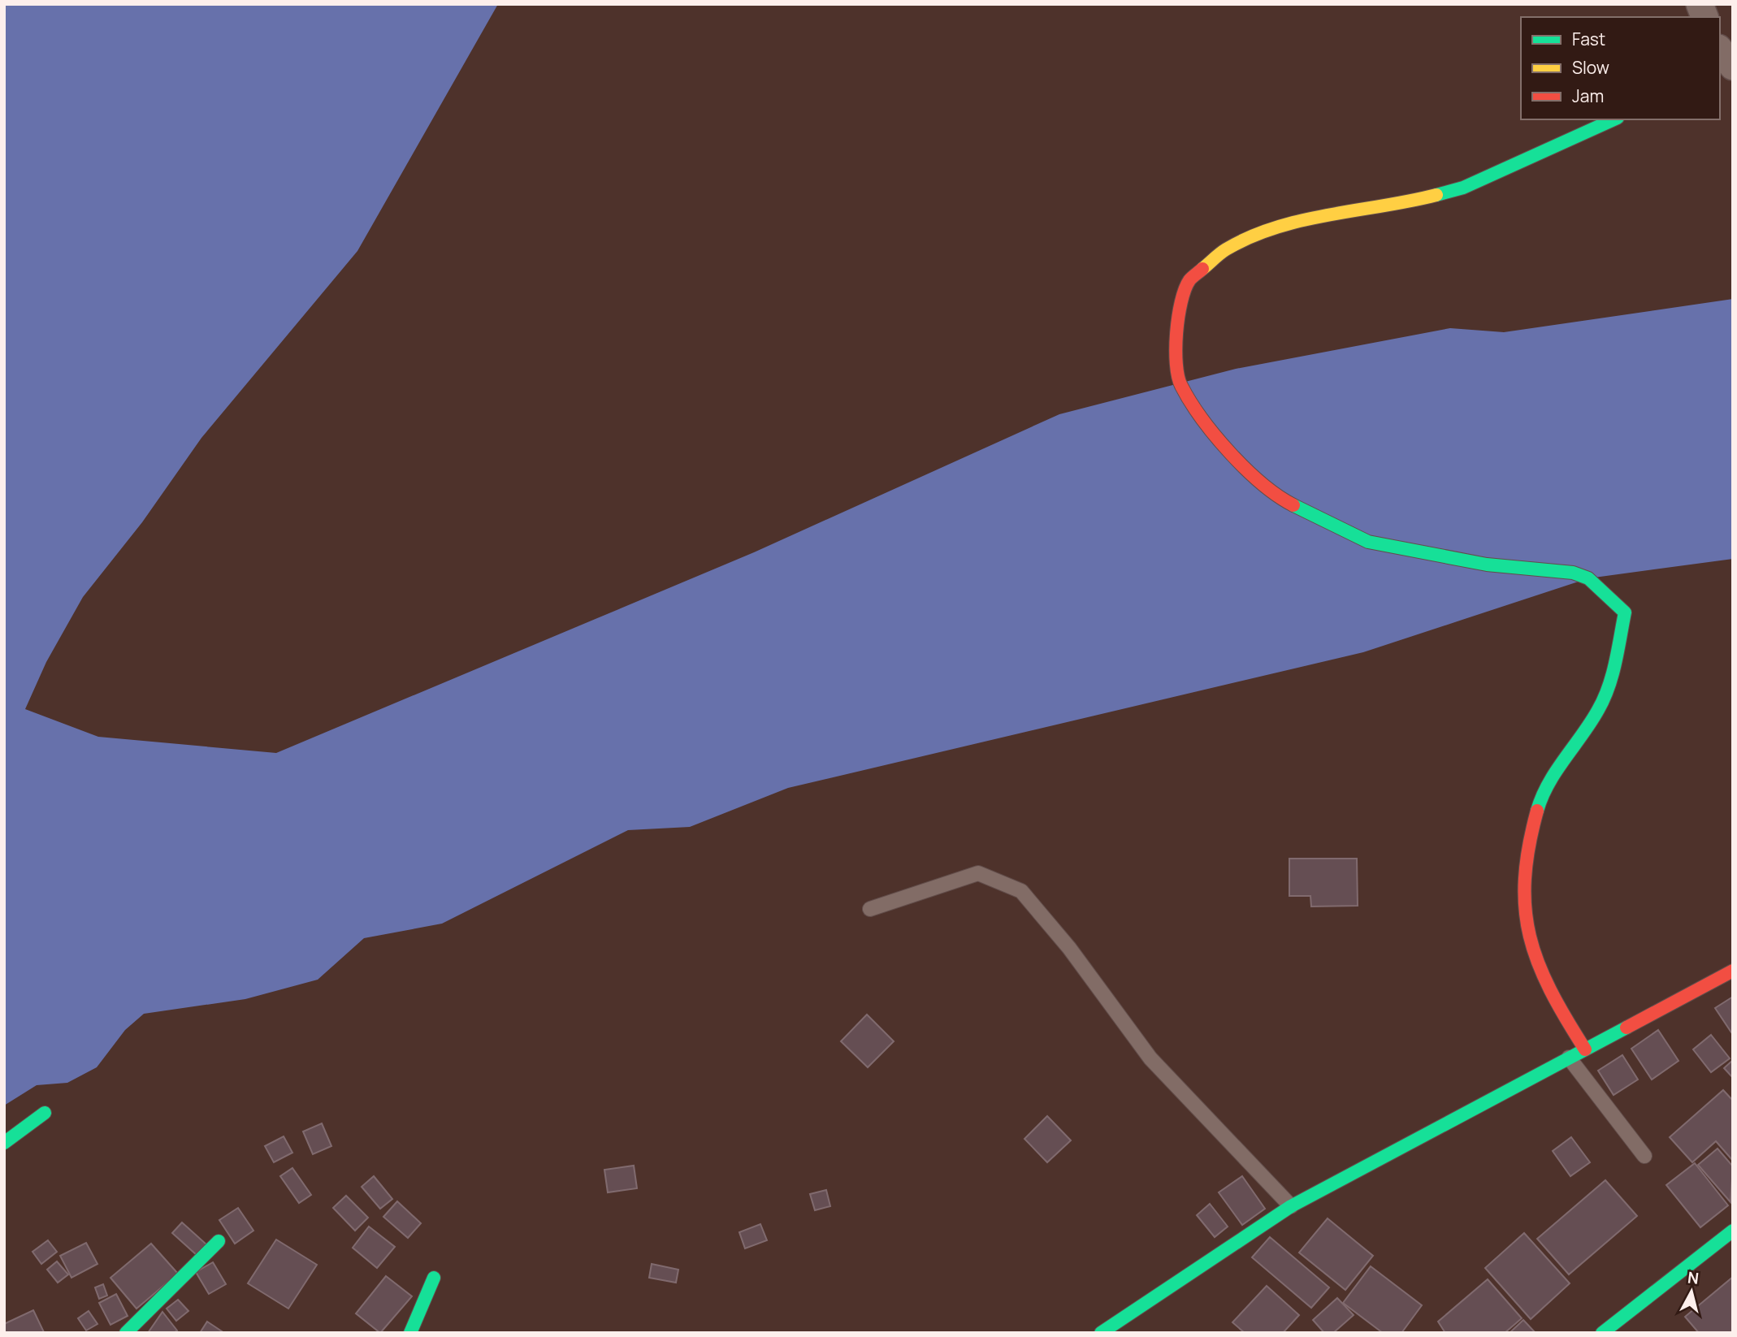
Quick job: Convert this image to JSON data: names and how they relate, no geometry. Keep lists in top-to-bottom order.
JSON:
{
  "legend": ["Fast", "Slow", "Jam"],
  "north": "top"
}
